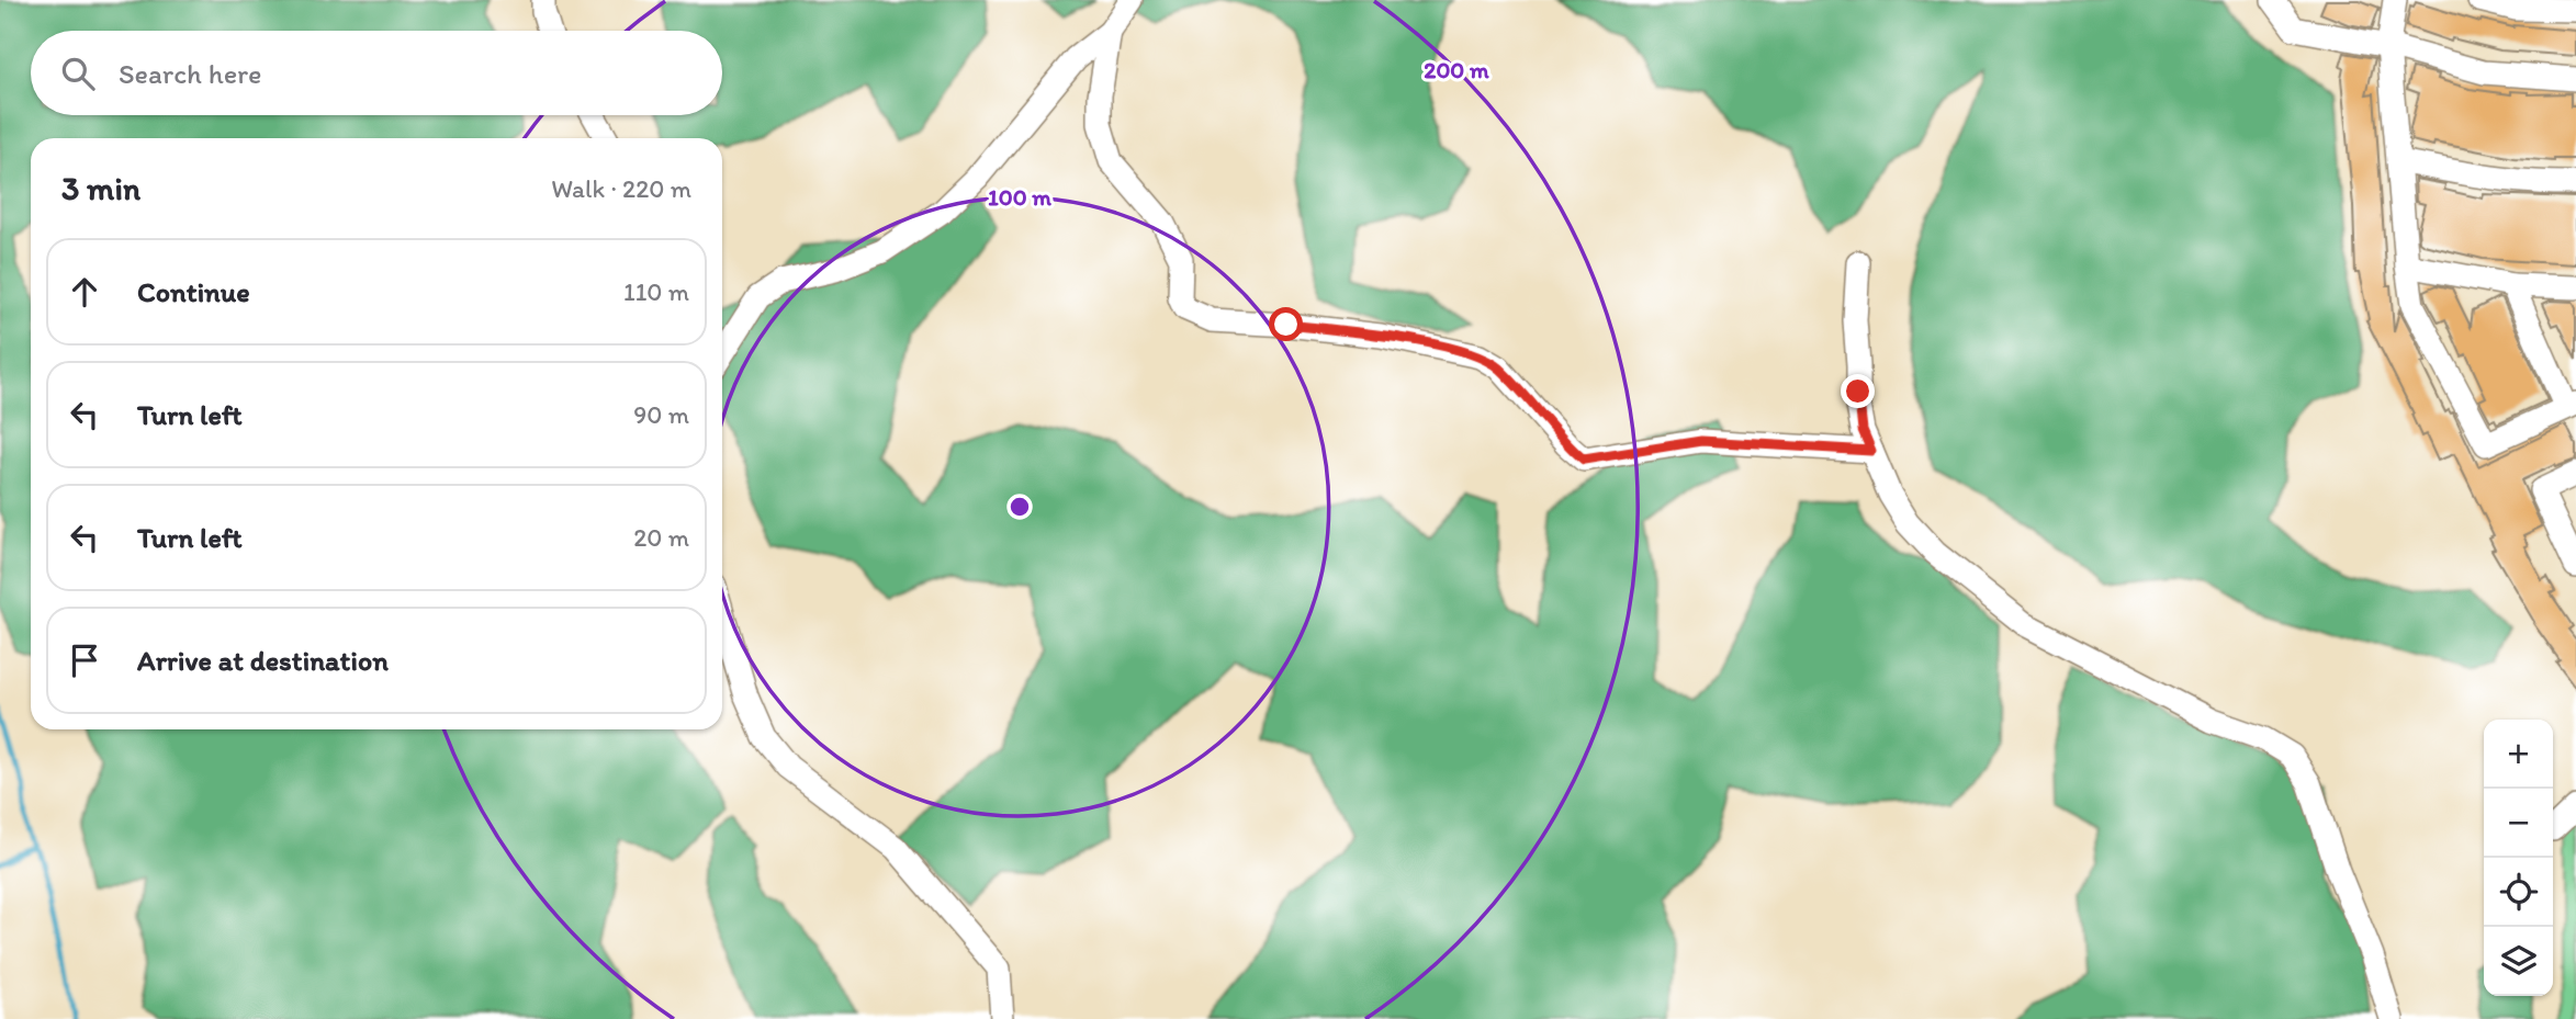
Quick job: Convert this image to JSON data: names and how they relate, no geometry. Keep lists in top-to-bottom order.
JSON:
{
  "page": {
    "search": "Search here",
    "heading": ["3 min", "Walk · 220 m"],
    "list": [
      ["Continue", "110 m"],
      ["Turn left", "90 m"],
      ["Turn left", "20 m"],
      "Arrive at destination"
    ],
    "map_buttons": ["+", "−"]
  },
  "rings": ["200 m", "100 m"]
}
